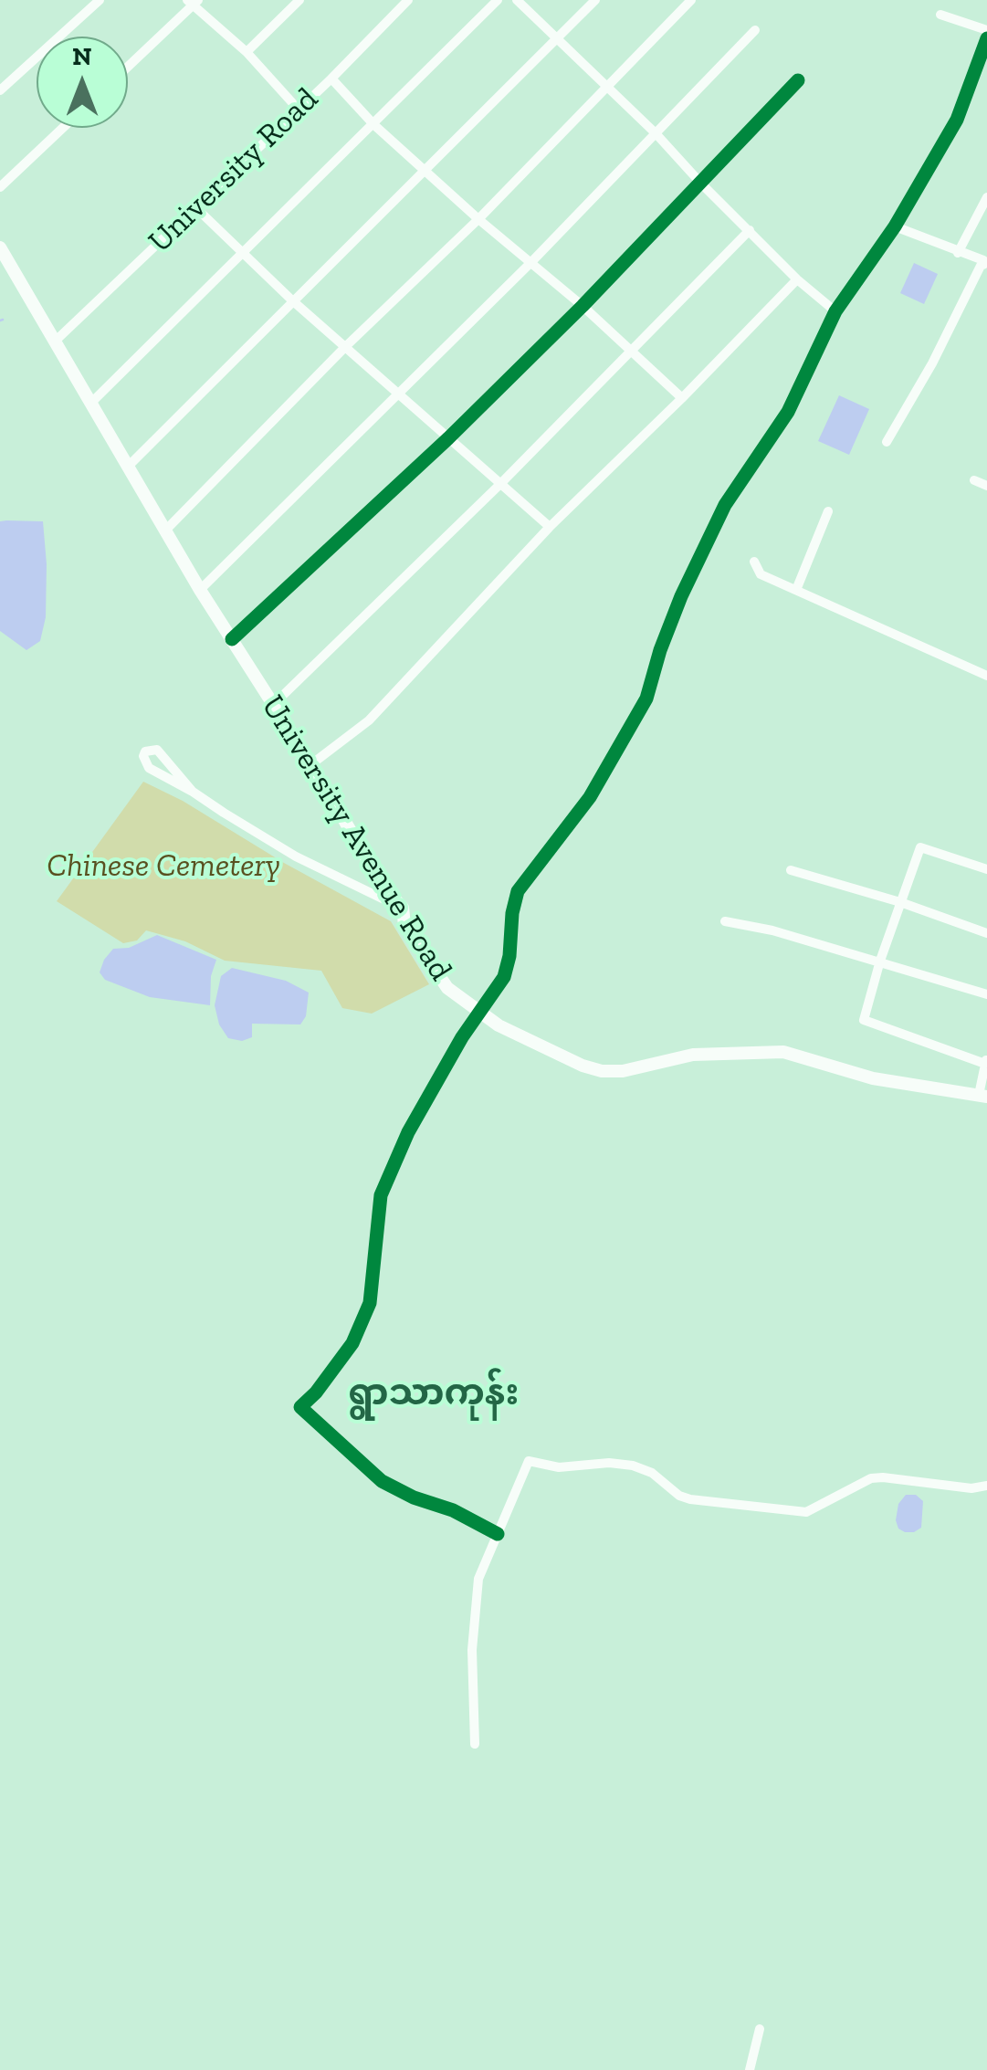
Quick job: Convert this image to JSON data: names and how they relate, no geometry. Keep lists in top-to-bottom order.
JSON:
{
  "streets": {
    "main road": ["University Avenue Road"],
    "street": ["University Road"]
  },
  "crossings": [
    ["University Road", "University Avenue Road"]
  ],
  "districts": ["ရွာသာကုန်း"],
  "parks": ["Chinese Cemetery"],
  "north": "top"
}
